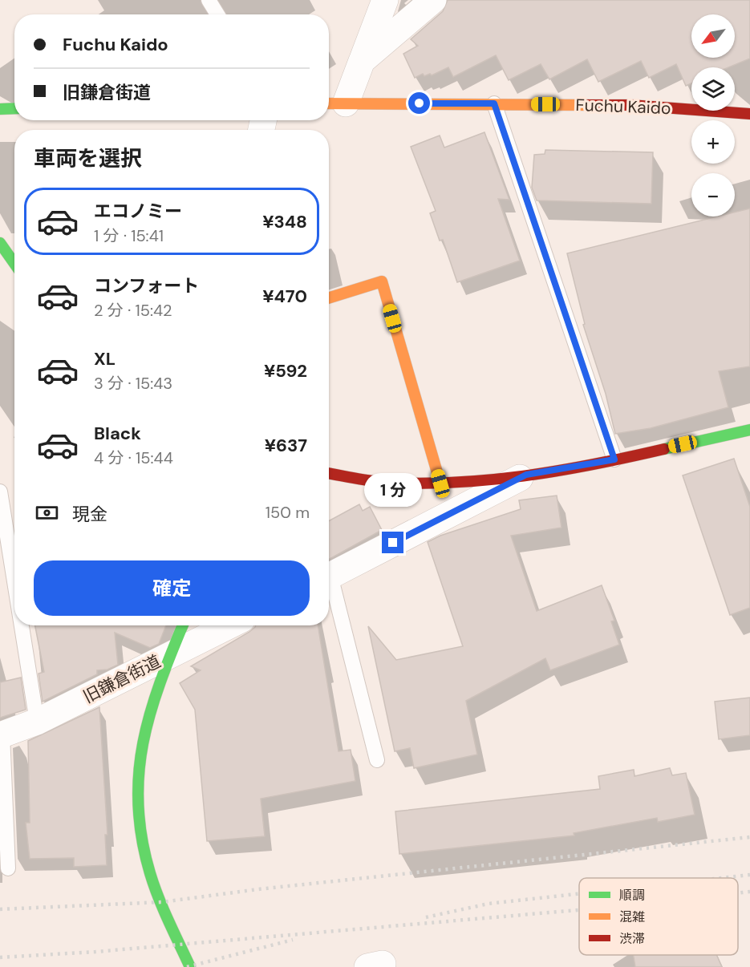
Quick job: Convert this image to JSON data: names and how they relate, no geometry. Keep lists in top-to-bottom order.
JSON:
{
  "streets": {
    "street": ["Fuchu Kaido", "旧鎌倉街道"]
  },
  "legend": ["順調", "混雑", "渋滞"],
  "north": "bottom left",
  "page": {
    "map_buttons": ["+", "−"],
    "banner": ["Fuchu Kaido", "旧鎌倉街道"],
    "heading": "車両を選択",
    "list": [
      {
        "name": "エコノミー",
        "note": "1 分 · 15:41",
        "value": "¥348"
      },
      {
        "name": "コンフォート",
        "note": "2 分 · 15:42",
        "value": "¥470"
      },
      {
        "name": "XL",
        "note": "3 分 · 15:43",
        "value": "¥592"
      },
      {
        "name": "Black",
        "note": "4 分 · 15:44",
        "value": "¥637"
      }
    ],
    "bubble": "1 分",
    "pay": ["現金", "150 m"],
    "buttons": "確定"
  }
}
